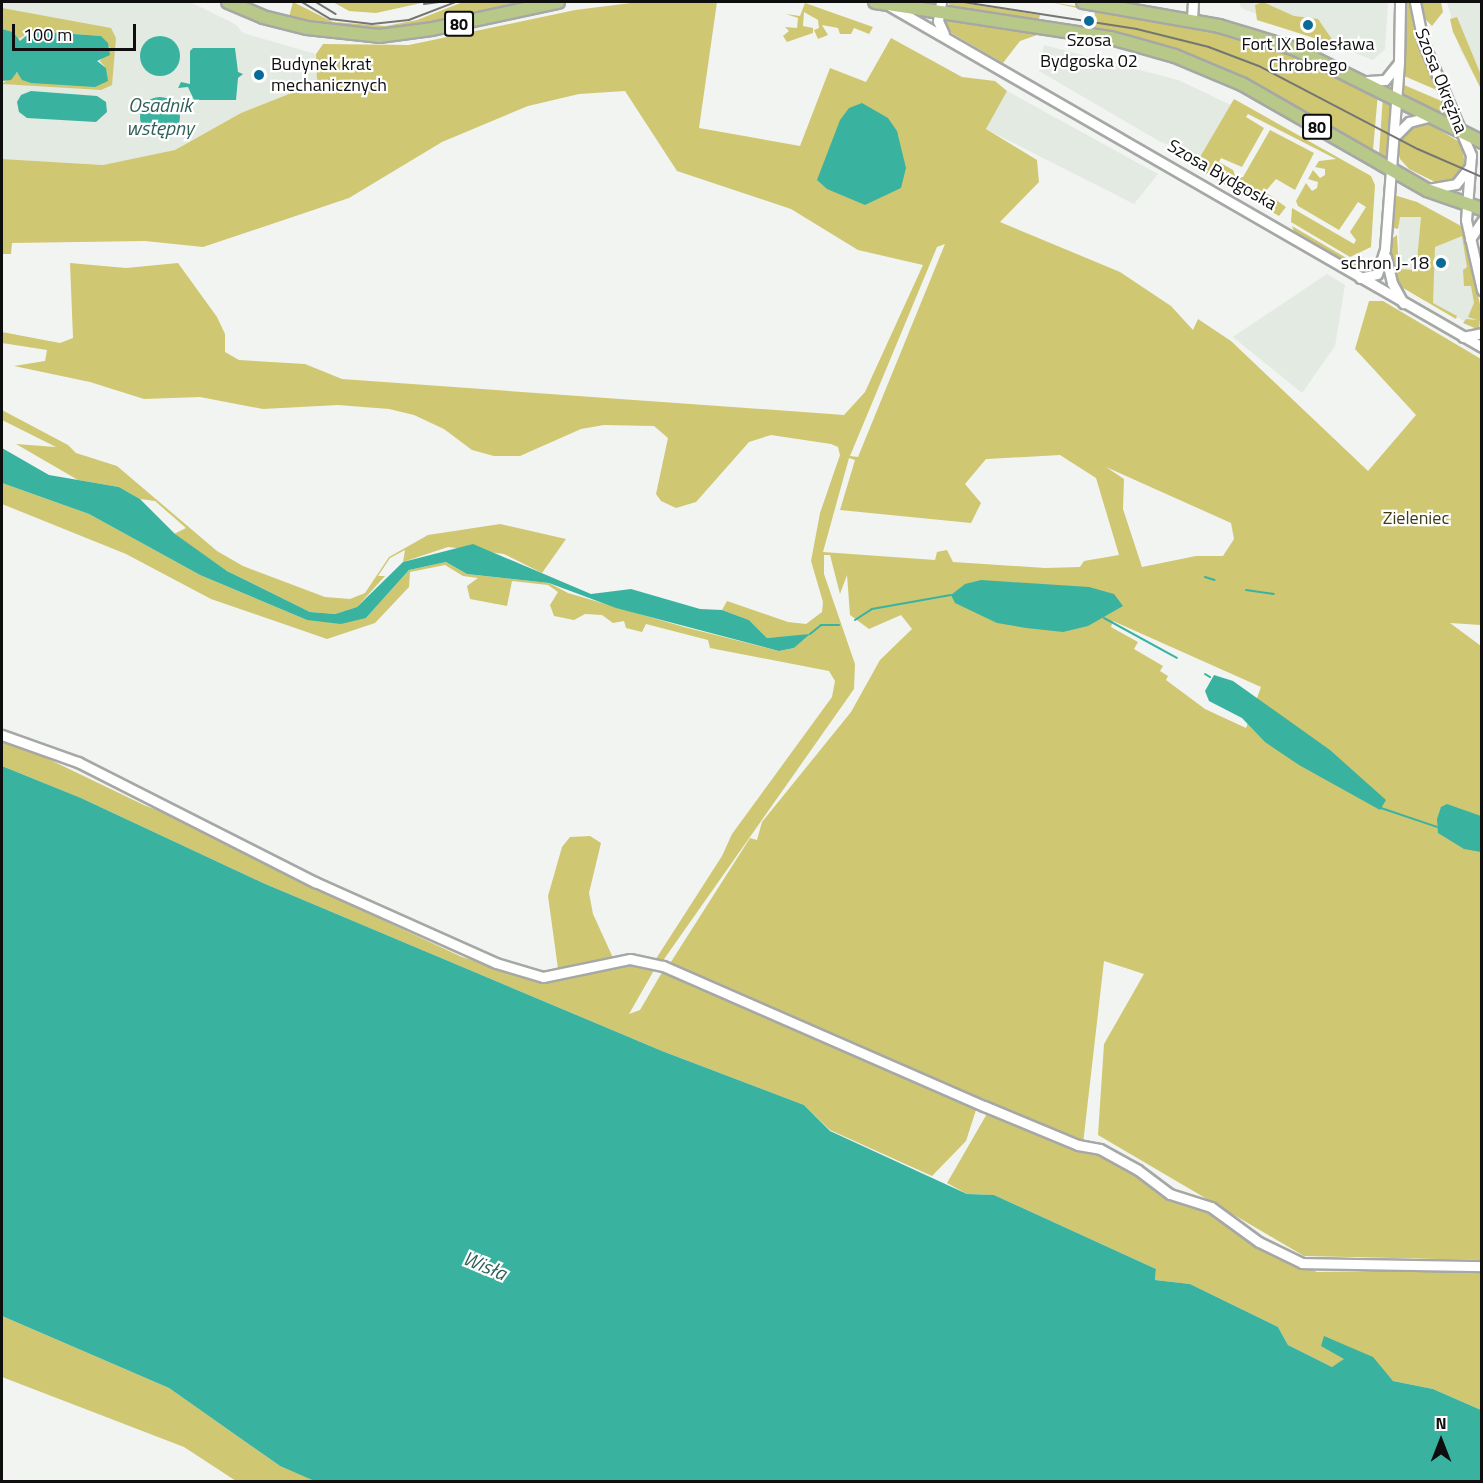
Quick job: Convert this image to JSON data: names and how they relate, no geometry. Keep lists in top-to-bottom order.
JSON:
{
  "streets": {
    "main road": ["80", "Szosa Bydgoska"],
    "street": ["Szosa Okrężna"]
  },
  "crossings": [
    ["80", "Szosa Okrężna"],
    ["80", "Szosa Bydgoska"],
    ["Szosa Okrężna", "Szosa Bydgoska"]
  ],
  "water": ["Osadnik wstępny", "Wisła"],
  "parks": ["Zieleniec"],
  "places": [
    "Szosa Bydgoska 02",
    "Fort IX Bolesława Chrobrego",
    "Budynek krat mechanicznych",
    "schron J-18"
  ],
  "scale_bar": "100 m",
  "north": "top"
}
